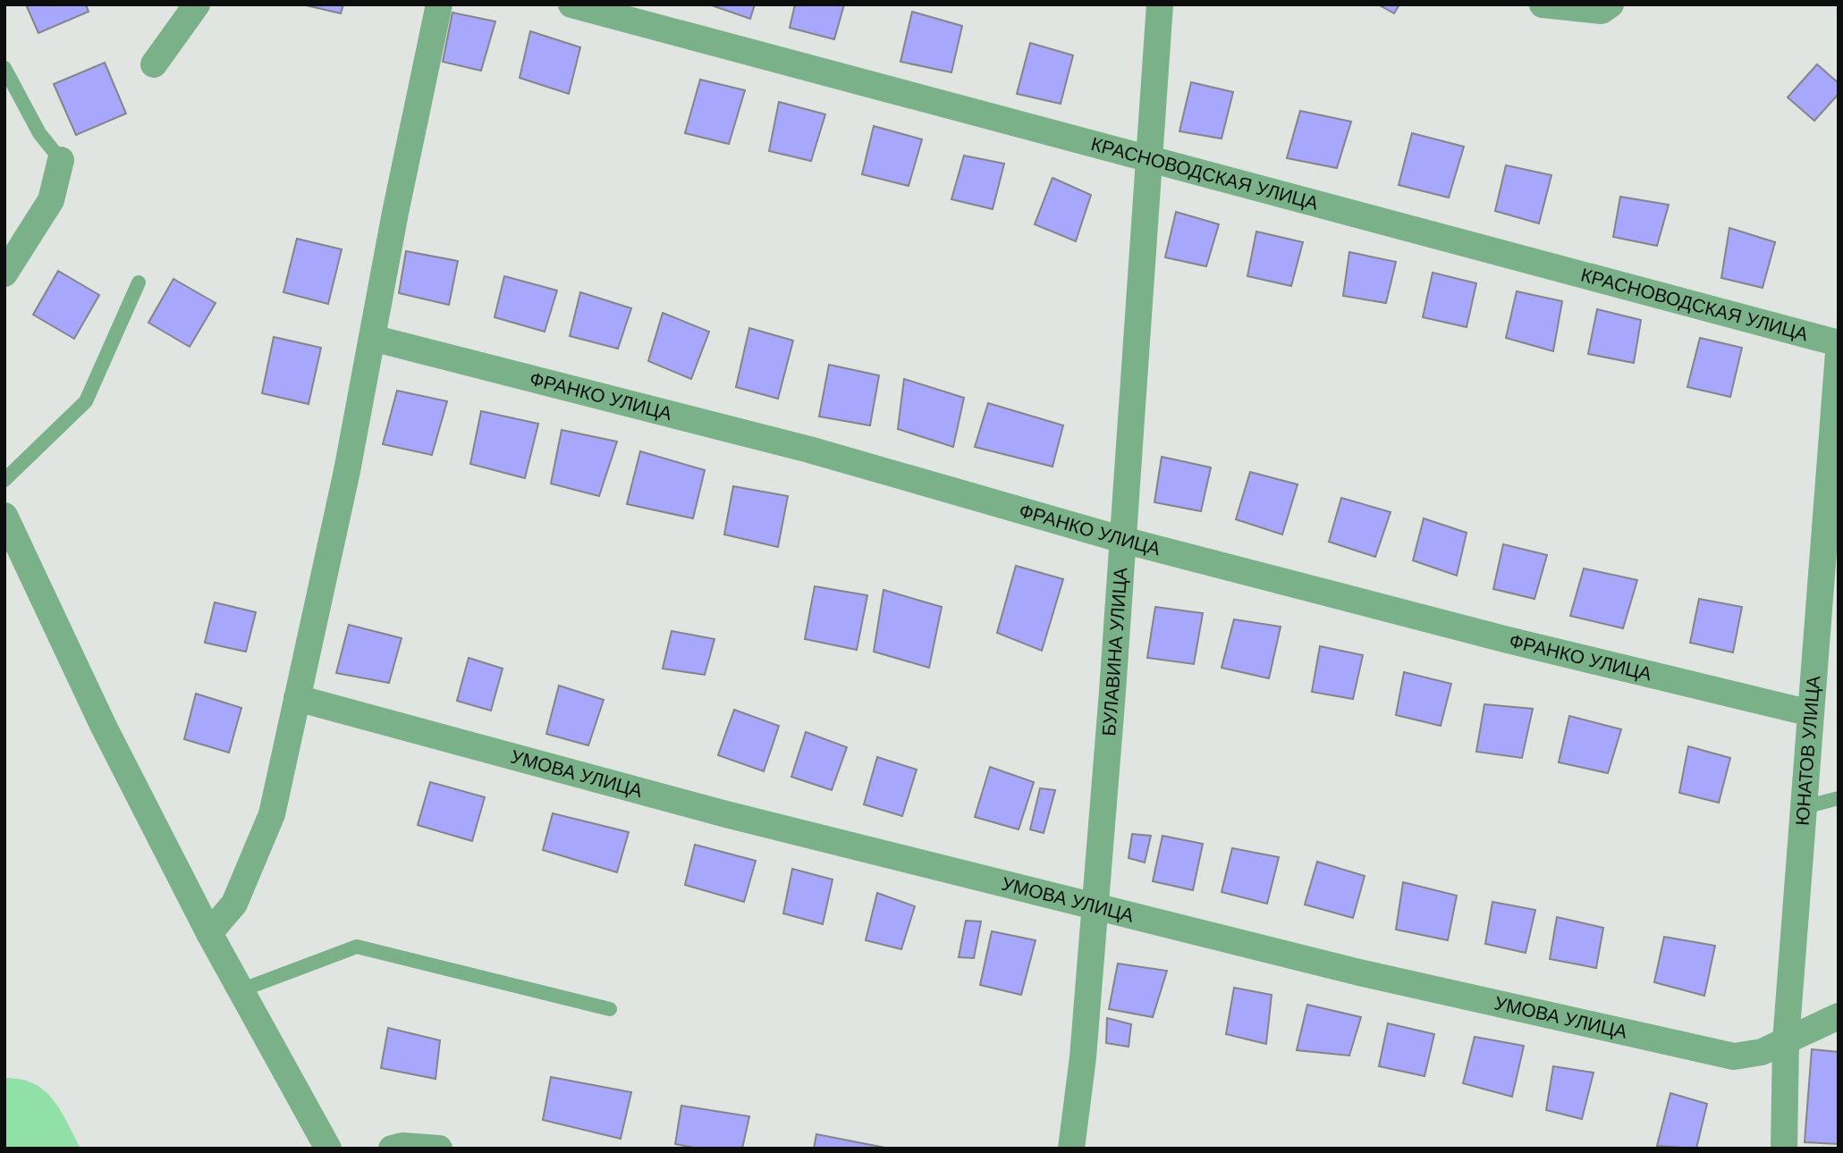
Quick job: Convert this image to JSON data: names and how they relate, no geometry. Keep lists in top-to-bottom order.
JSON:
{
  "streets": {
    "street": [
      "КРАСНОВОДСКАЯ УЛИЦА",
      "ФРАНКО УЛИЦА",
      "БУЛАВИНА УЛИЦА",
      "ЮНАТОВ УЛИЦА",
      "УМОВА УЛИЦА"
    ]
  },
  "crossings": [
    ["КРАСНОВОДСКАЯ УЛИЦА", "БУЛАВИНА УЛИЦА"],
    ["ФРАНКО УЛИЦА", "БУЛАВИНА УЛИЦА"],
    ["ФРАНКО УЛИЦА", "ЮНАТОВ УЛИЦА"],
    ["БУЛАВИНА УЛИЦА", "УМОВА УЛИЦА"],
    ["ЮНАТОВ УЛИЦА", "УМОВА УЛИЦА"]
  ]
}
